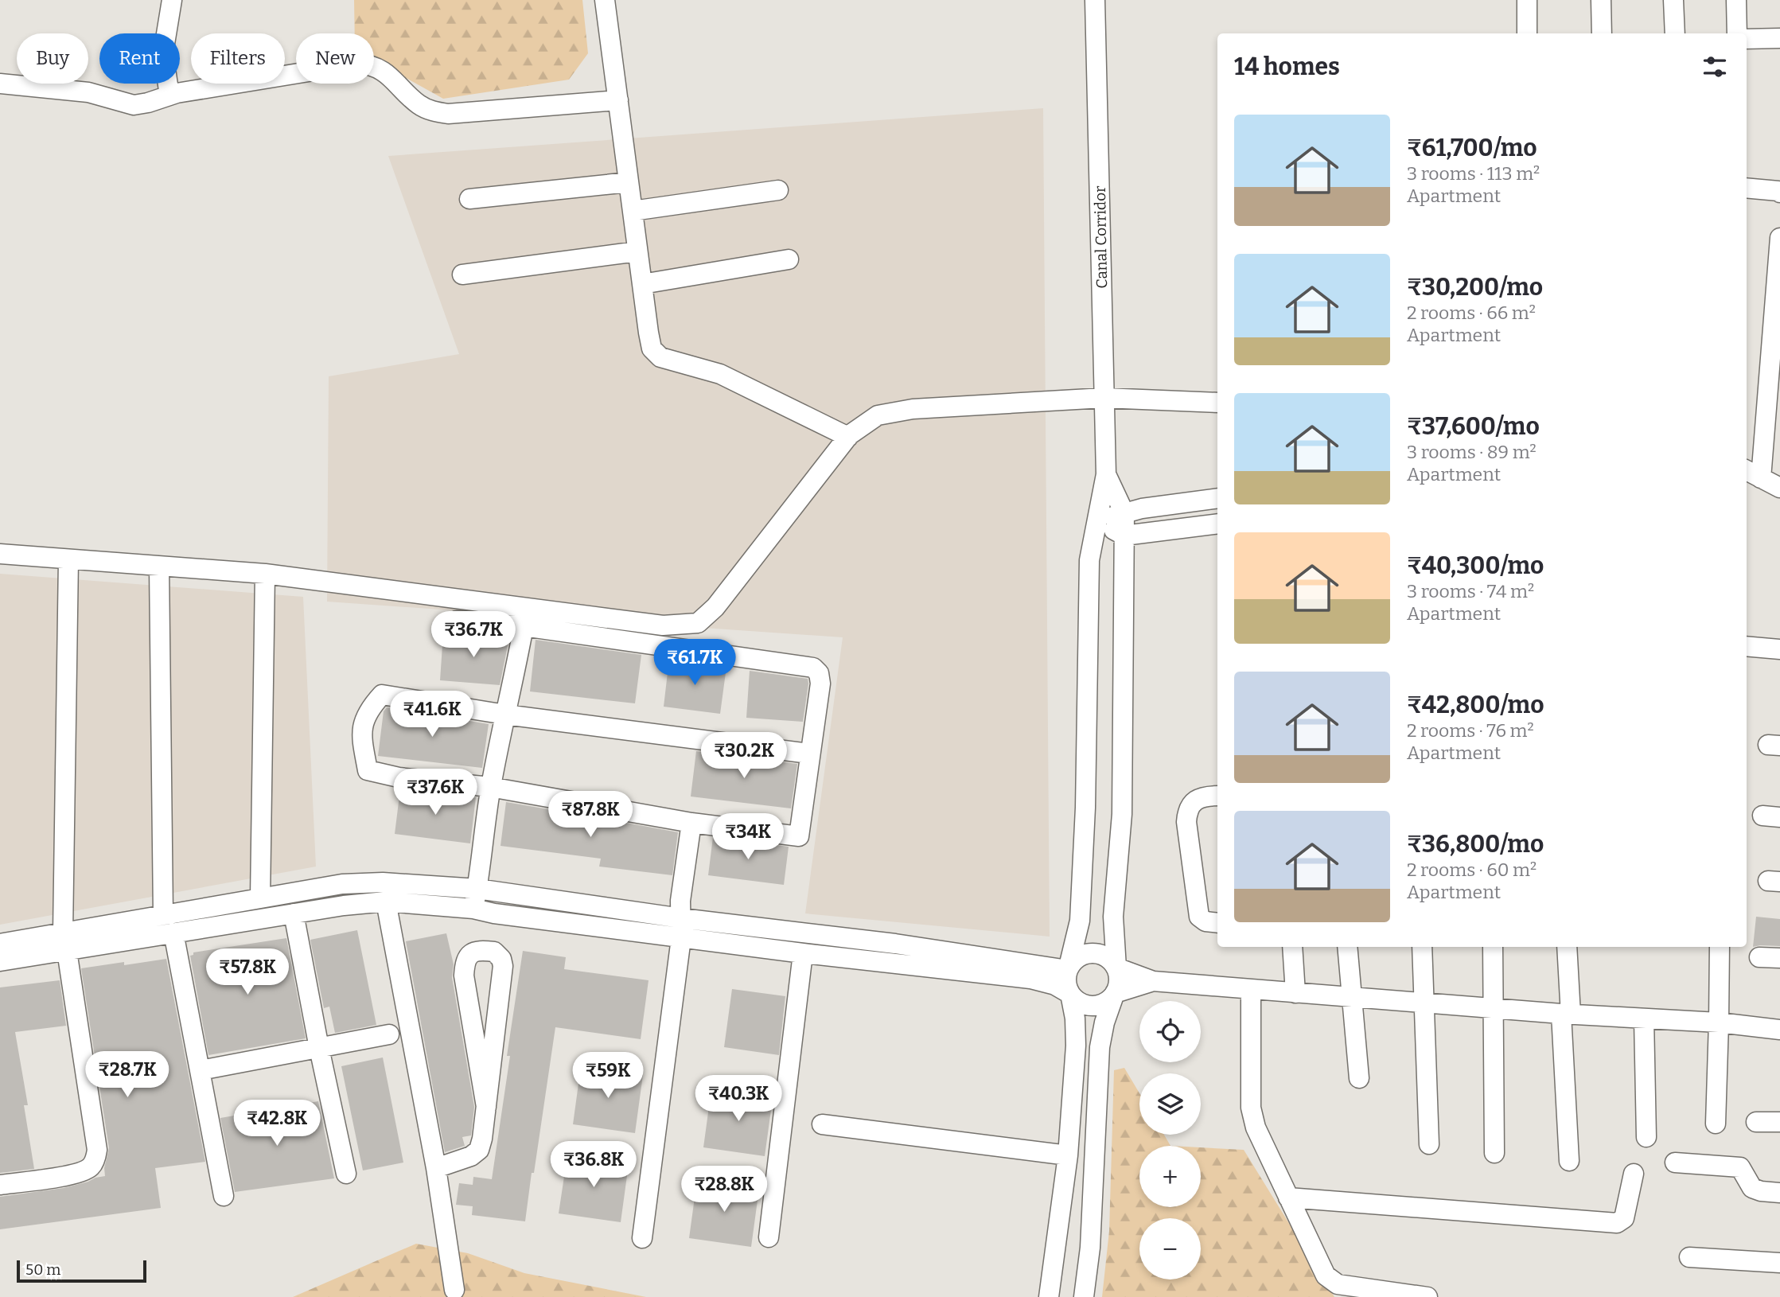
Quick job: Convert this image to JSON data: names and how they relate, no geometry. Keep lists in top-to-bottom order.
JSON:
{
  "streets": {
    "street": ["Canal Corridor"]
  },
  "scale_bar": "50 m",
  "page": {
    "chip": [
      "Buy",
      "Rent",
      "Filters",
      "New"
    ],
    "heading": "14 homes",
    "list": [
      {
        "name": "₹61,700/mo",
        "note": "3 rooms · 113 m² · Apartment"
      },
      {
        "name": "₹30,200/mo",
        "note": "2 rooms · 66 m² · Apartment"
      },
      {
        "name": "₹37,600/mo",
        "note": "3 rooms · 89 m² · Apartment"
      },
      {
        "name": "₹40,300/mo",
        "note": "3 rooms · 74 m² · Apartment"
      },
      {
        "name": "₹42,800/mo",
        "note": "2 rooms · 76 m² · Apartment"
      },
      {
        "name": "₹36,800/mo",
        "note": "2 rooms · 60 m² · Apartment"
      }
    ],
    "price": [
      "₹36.7K",
      "₹61.7K",
      "₹41.6K",
      "₹30.2K",
      "₹37.6K",
      "₹87.8K",
      "₹34K",
      "₹57.8K",
      "₹28.7K",
      "₹59K",
      "₹40.3K",
      "₹42.8K",
      "₹36.8K",
      "₹28.8K"
    ],
    "map_buttons": ["+", "−"],
    "scale": "50 m"
  }
}
